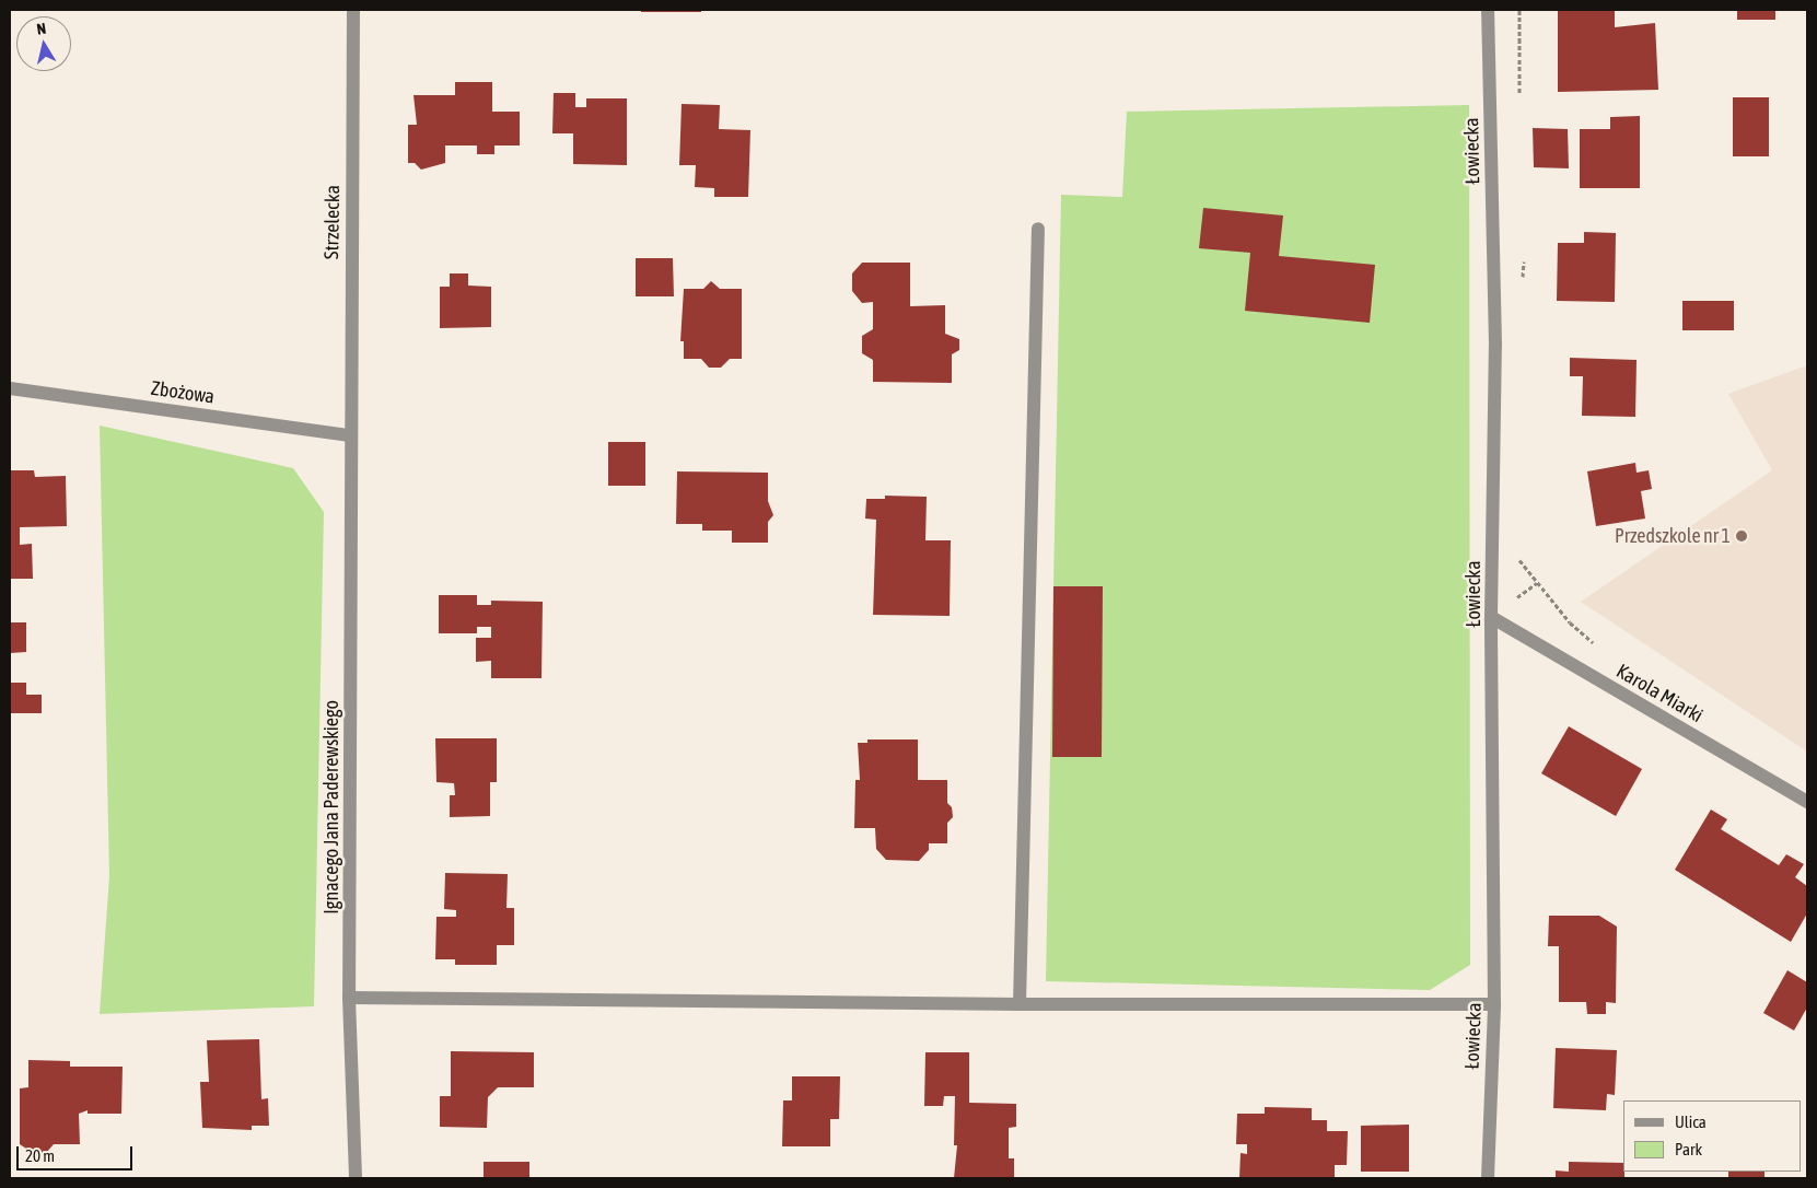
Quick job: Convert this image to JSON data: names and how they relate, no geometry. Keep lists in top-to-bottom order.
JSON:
{
  "streets": {
    "street": [
      "Łowiecka",
      "Strzelecka",
      "Zbożowa",
      "Karola Miarki",
      "Ignacego Jana Paderewskiego"
    ]
  },
  "crossings": [
    ["Łowiecka", "Karola Miarki"],
    ["Strzelecka", "Zbożowa"],
    ["Strzelecka", "Ignacego Jana Paderewskiego"],
    ["Zbożowa", "Ignacego Jana Paderewskiego"]
  ],
  "places": ["Przedszkole nr 1"],
  "legend": ["Ulica", "Park"],
  "scale_bar": "20 m",
  "north": "top"
}
